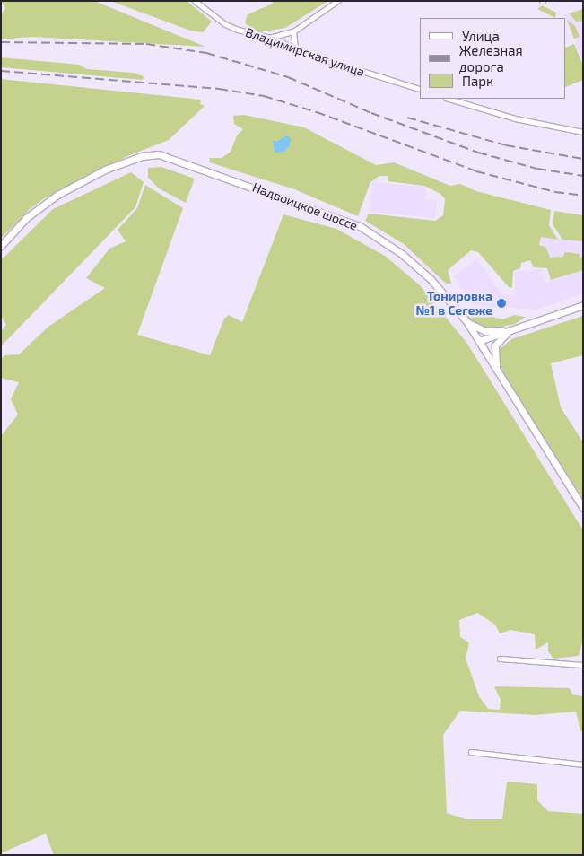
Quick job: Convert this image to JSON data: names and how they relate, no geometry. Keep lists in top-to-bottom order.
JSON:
{
  "streets": {
    "main road": ["Надвоицкое шоссе"],
    "street": ["Владимирская улица"]
  },
  "places": ["Тонировка №1 в Сегеже"],
  "legend": ["Улица", "Железная дорога", "Парк"]
}
